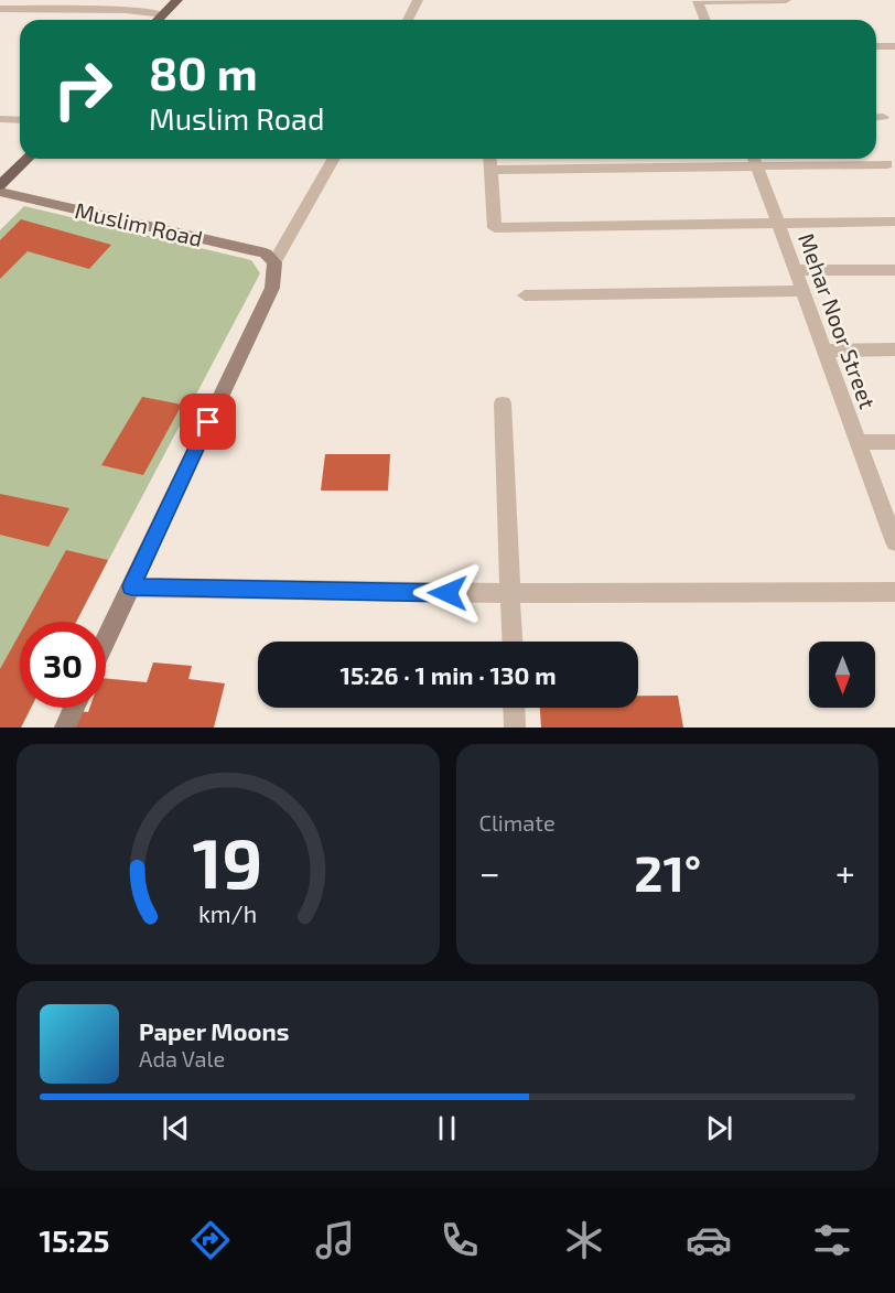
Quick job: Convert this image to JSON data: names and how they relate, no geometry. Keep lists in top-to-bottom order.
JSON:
{
  "streets": {
    "street": ["Muslim Road", "Mehar Noor Street"]
  },
  "north": "bottom",
  "page": {
    "turn": ["80 m", "Muslim Road"],
    "limit": "30",
    "trip": "15:26 · 1 min · 130 m",
    "tile": "Climate",
    "heat": ["−", "21°", "+"],
    "song": ["Paper Moons", "Ada Vale"],
    "tabs": "15:25",
    "gauge": ["19", "km/h"]
  }
}
